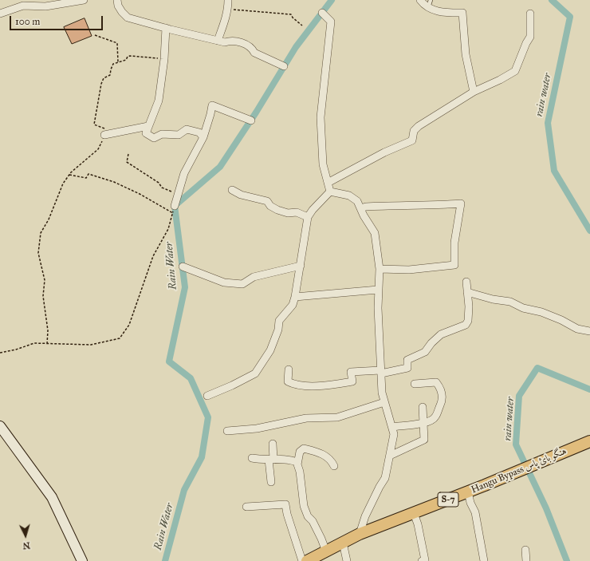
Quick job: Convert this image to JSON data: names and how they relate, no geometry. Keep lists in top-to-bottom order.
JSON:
{
  "streets": {
    "main road": ["Hangu Bypass ہنگو بائ پاس", "S-7"]
  },
  "water": ["rain water", "Rain Water"],
  "scale_bar": "100 m",
  "north": "bottom"
}
